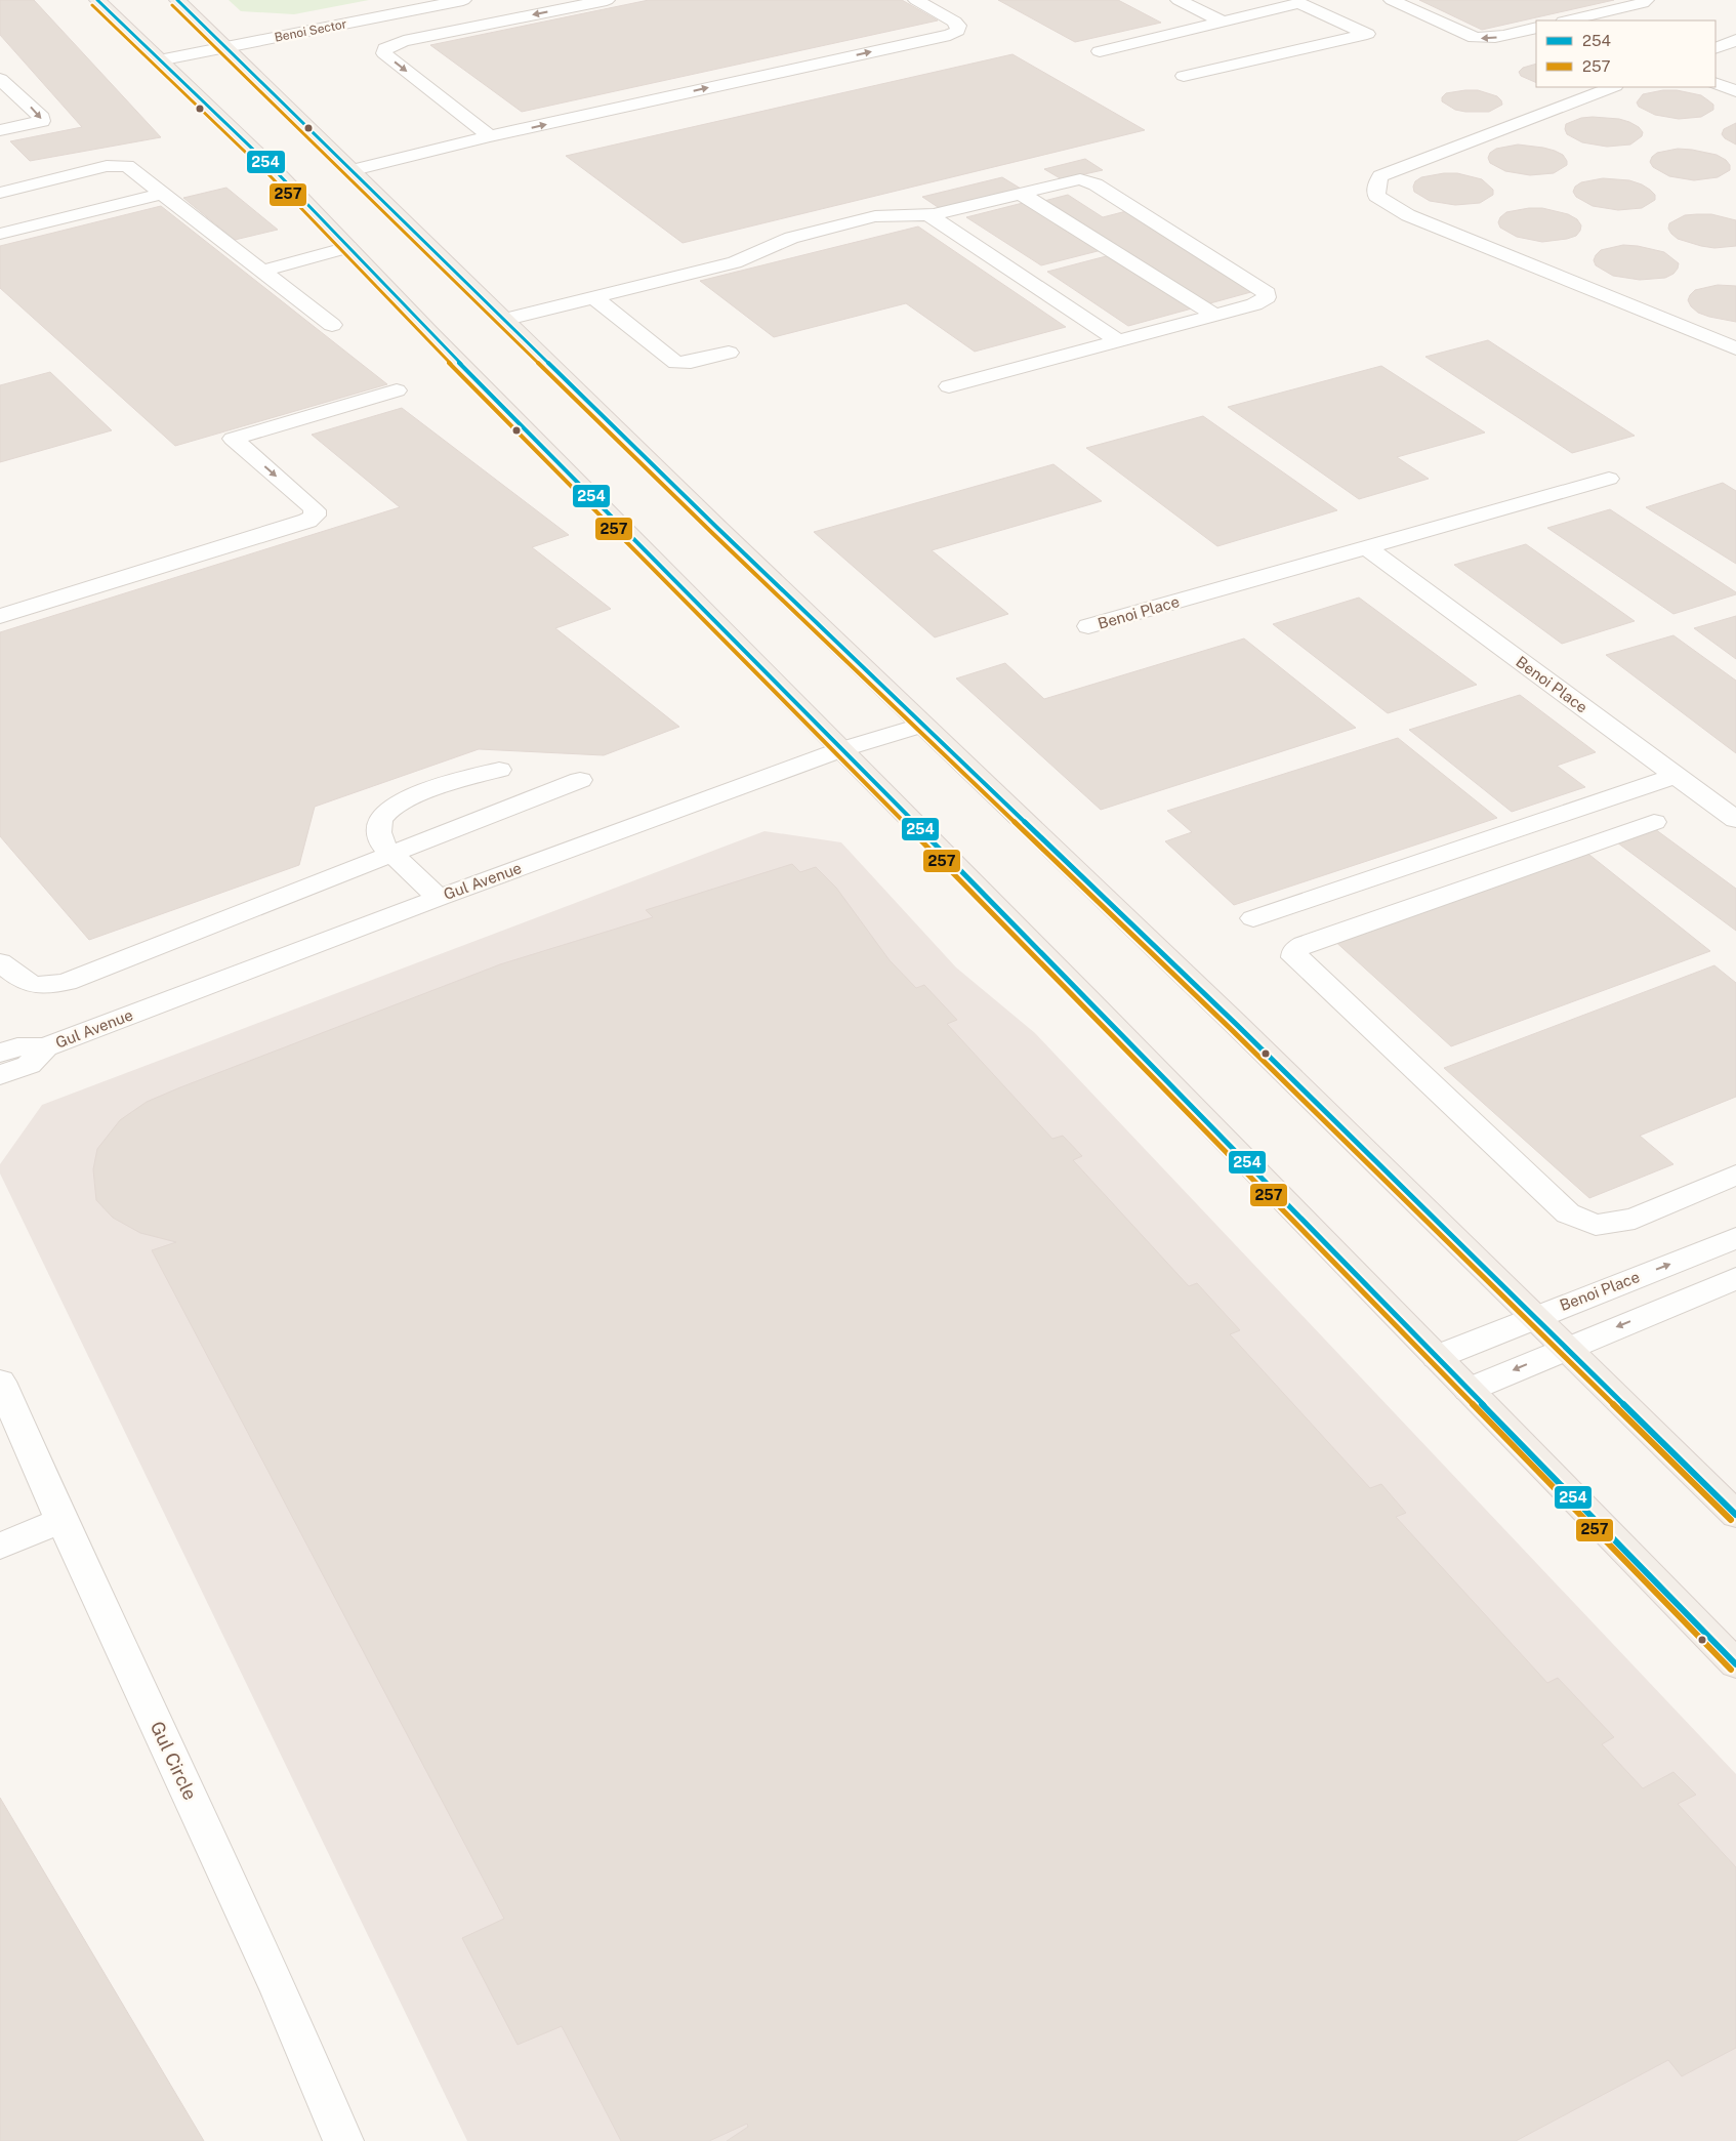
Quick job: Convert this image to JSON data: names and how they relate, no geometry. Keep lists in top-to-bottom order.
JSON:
{
  "streets": {
    "street": [
      "Benoi Sector",
      "Benoi Place",
      "Gul Avenue",
      "Gul Circle"
    ]
  },
  "lines": ["transit line 254", "transit line 257"],
  "legend": ["254", "257"]
}
